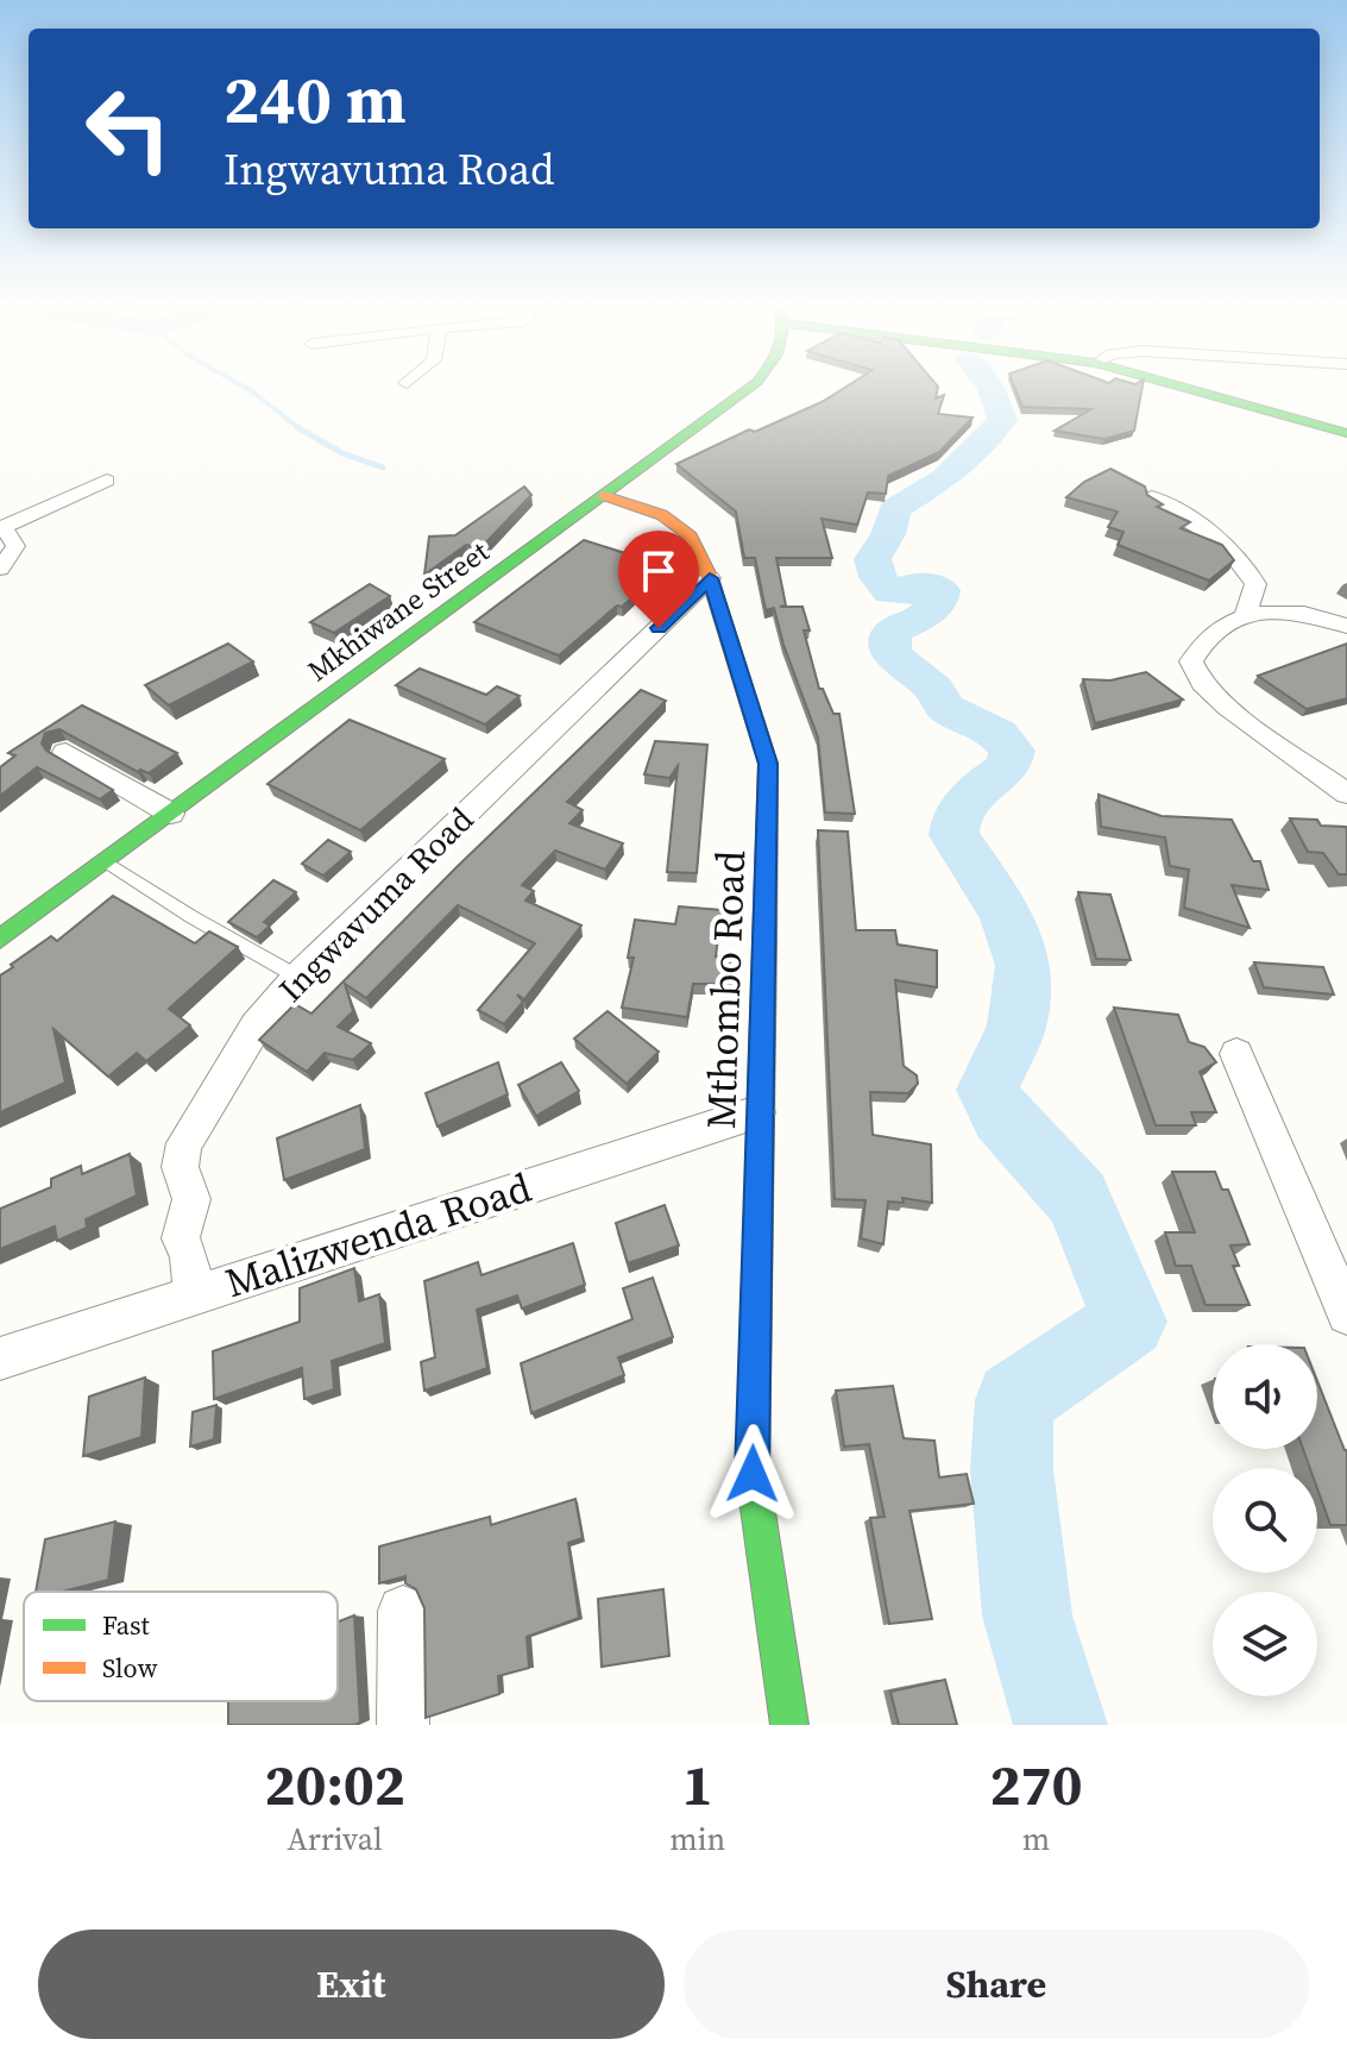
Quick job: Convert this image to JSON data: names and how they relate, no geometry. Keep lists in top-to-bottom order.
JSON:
{
  "streets": {
    "street": [
      "Mkhiwane Street",
      "Ingwavuma Road",
      "Mthombo Road",
      "Malizwenda Road"
    ]
  },
  "crossings": [
    ["Mkhiwane Street", "Mthombo Road"],
    ["Ingwavuma Road", "Mthombo Road"],
    ["Ingwavuma Road", "Malizwenda Road"],
    ["Mthombo Road", "Malizwenda Road"]
  ],
  "legend": ["Fast", "Slow"],
  "page": {
    "turn": ["240 m", "Ingwavuma Road"],
    "eta": [
      "20:02",
      "Arrival",
      "1",
      "min",
      "270",
      "m"
    ],
    "buttons": ["Exit", "Share"]
  }
}
